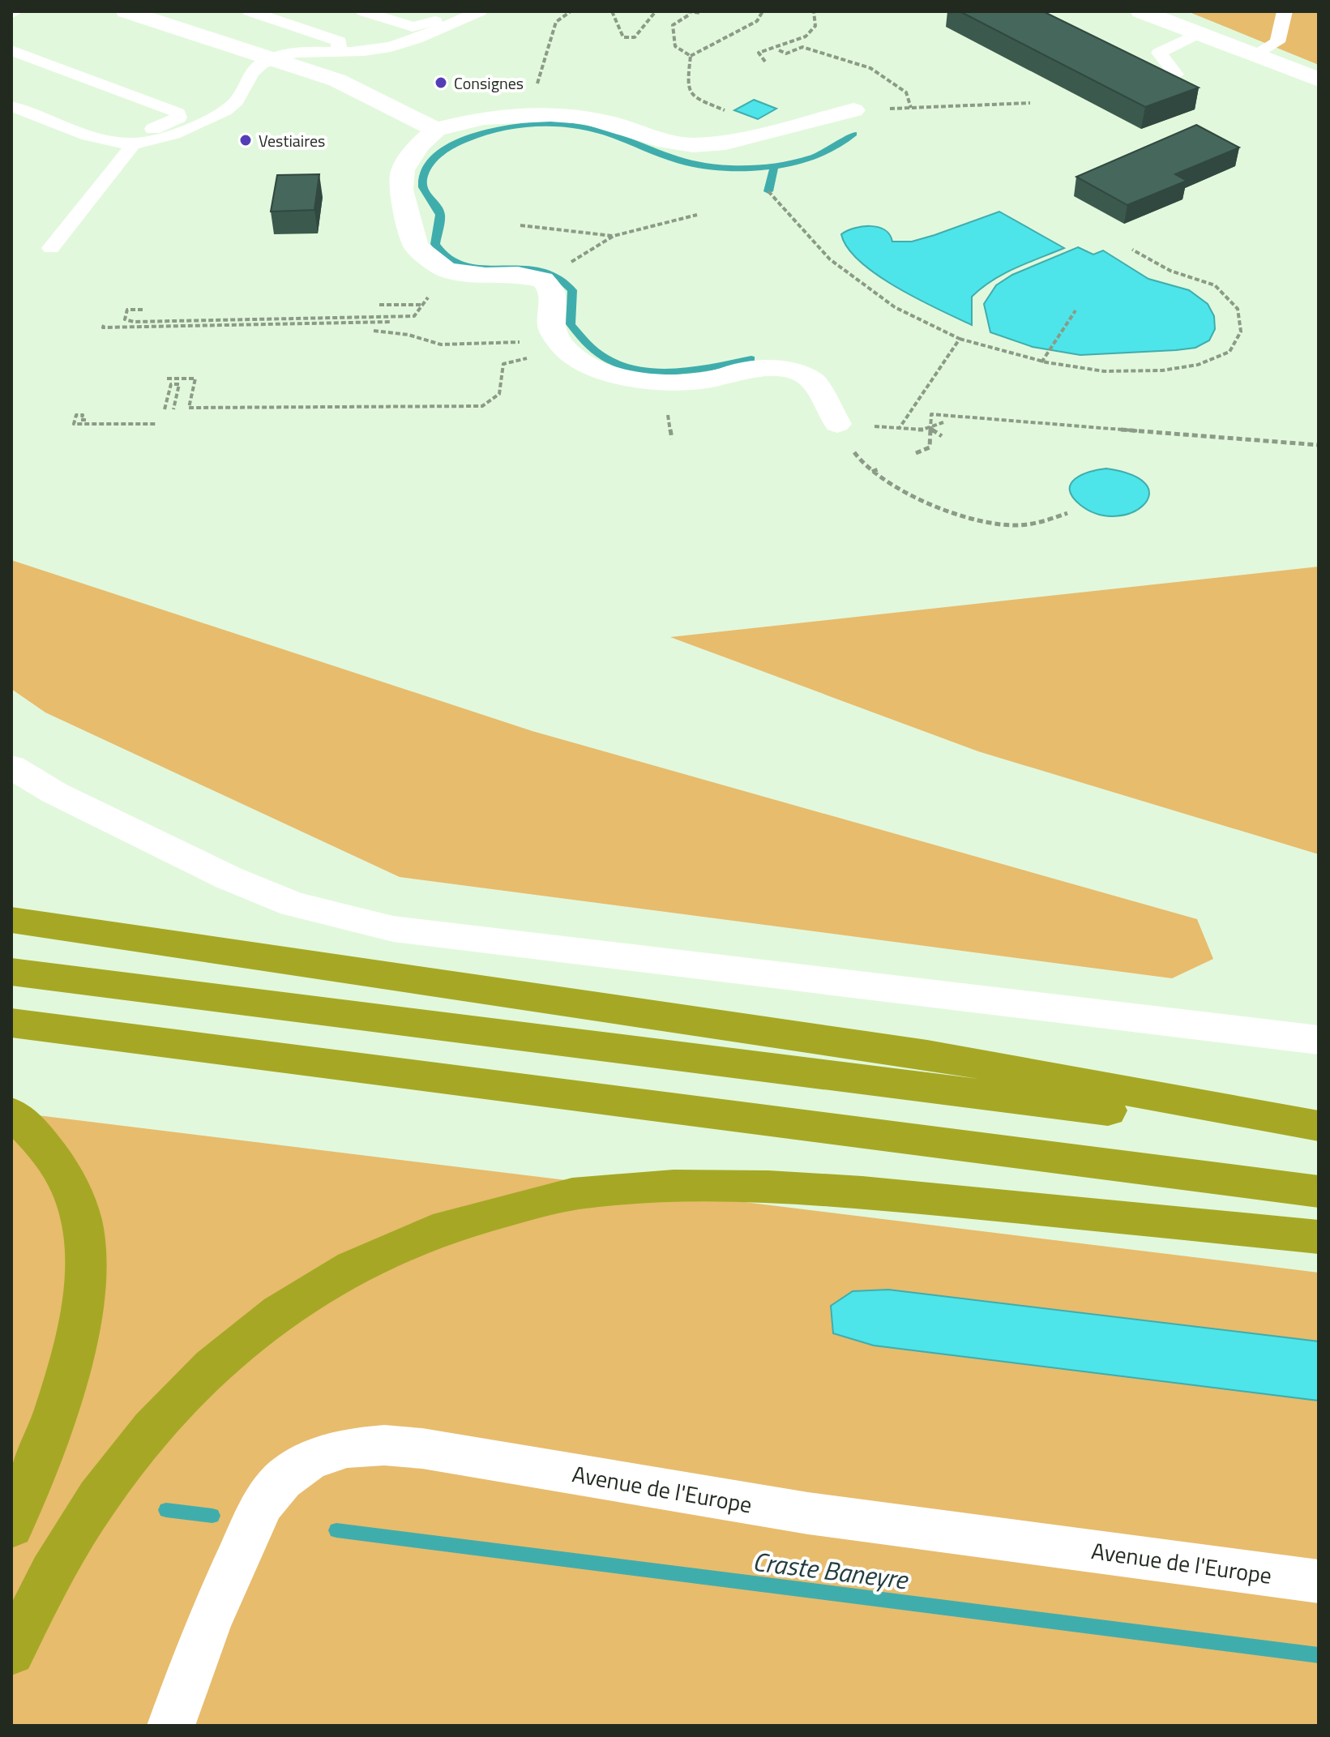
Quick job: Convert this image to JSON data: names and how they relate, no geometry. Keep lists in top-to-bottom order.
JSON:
{
  "streets": {
    "street": ["Avenue de l'Europe"]
  },
  "water": ["Craste Baneyre"],
  "places": ["Consignes", "Vestiaires"]
}
